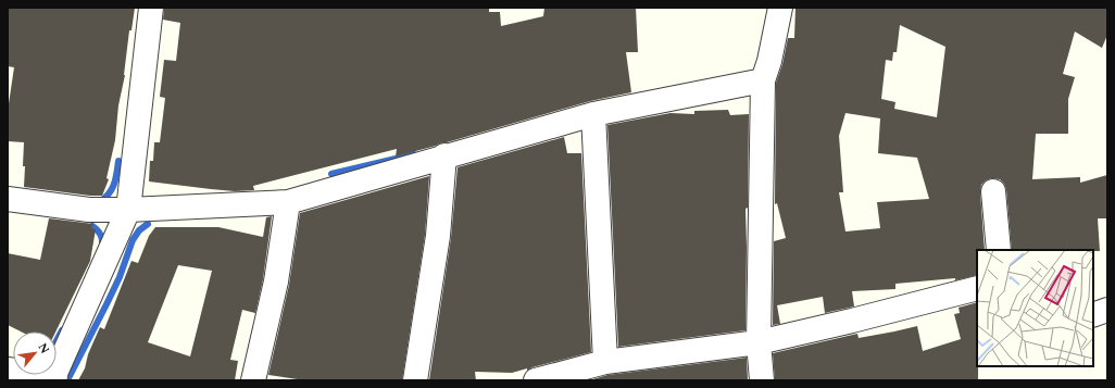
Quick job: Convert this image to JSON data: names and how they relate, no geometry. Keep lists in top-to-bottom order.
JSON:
{
  "north": "top right"
}
